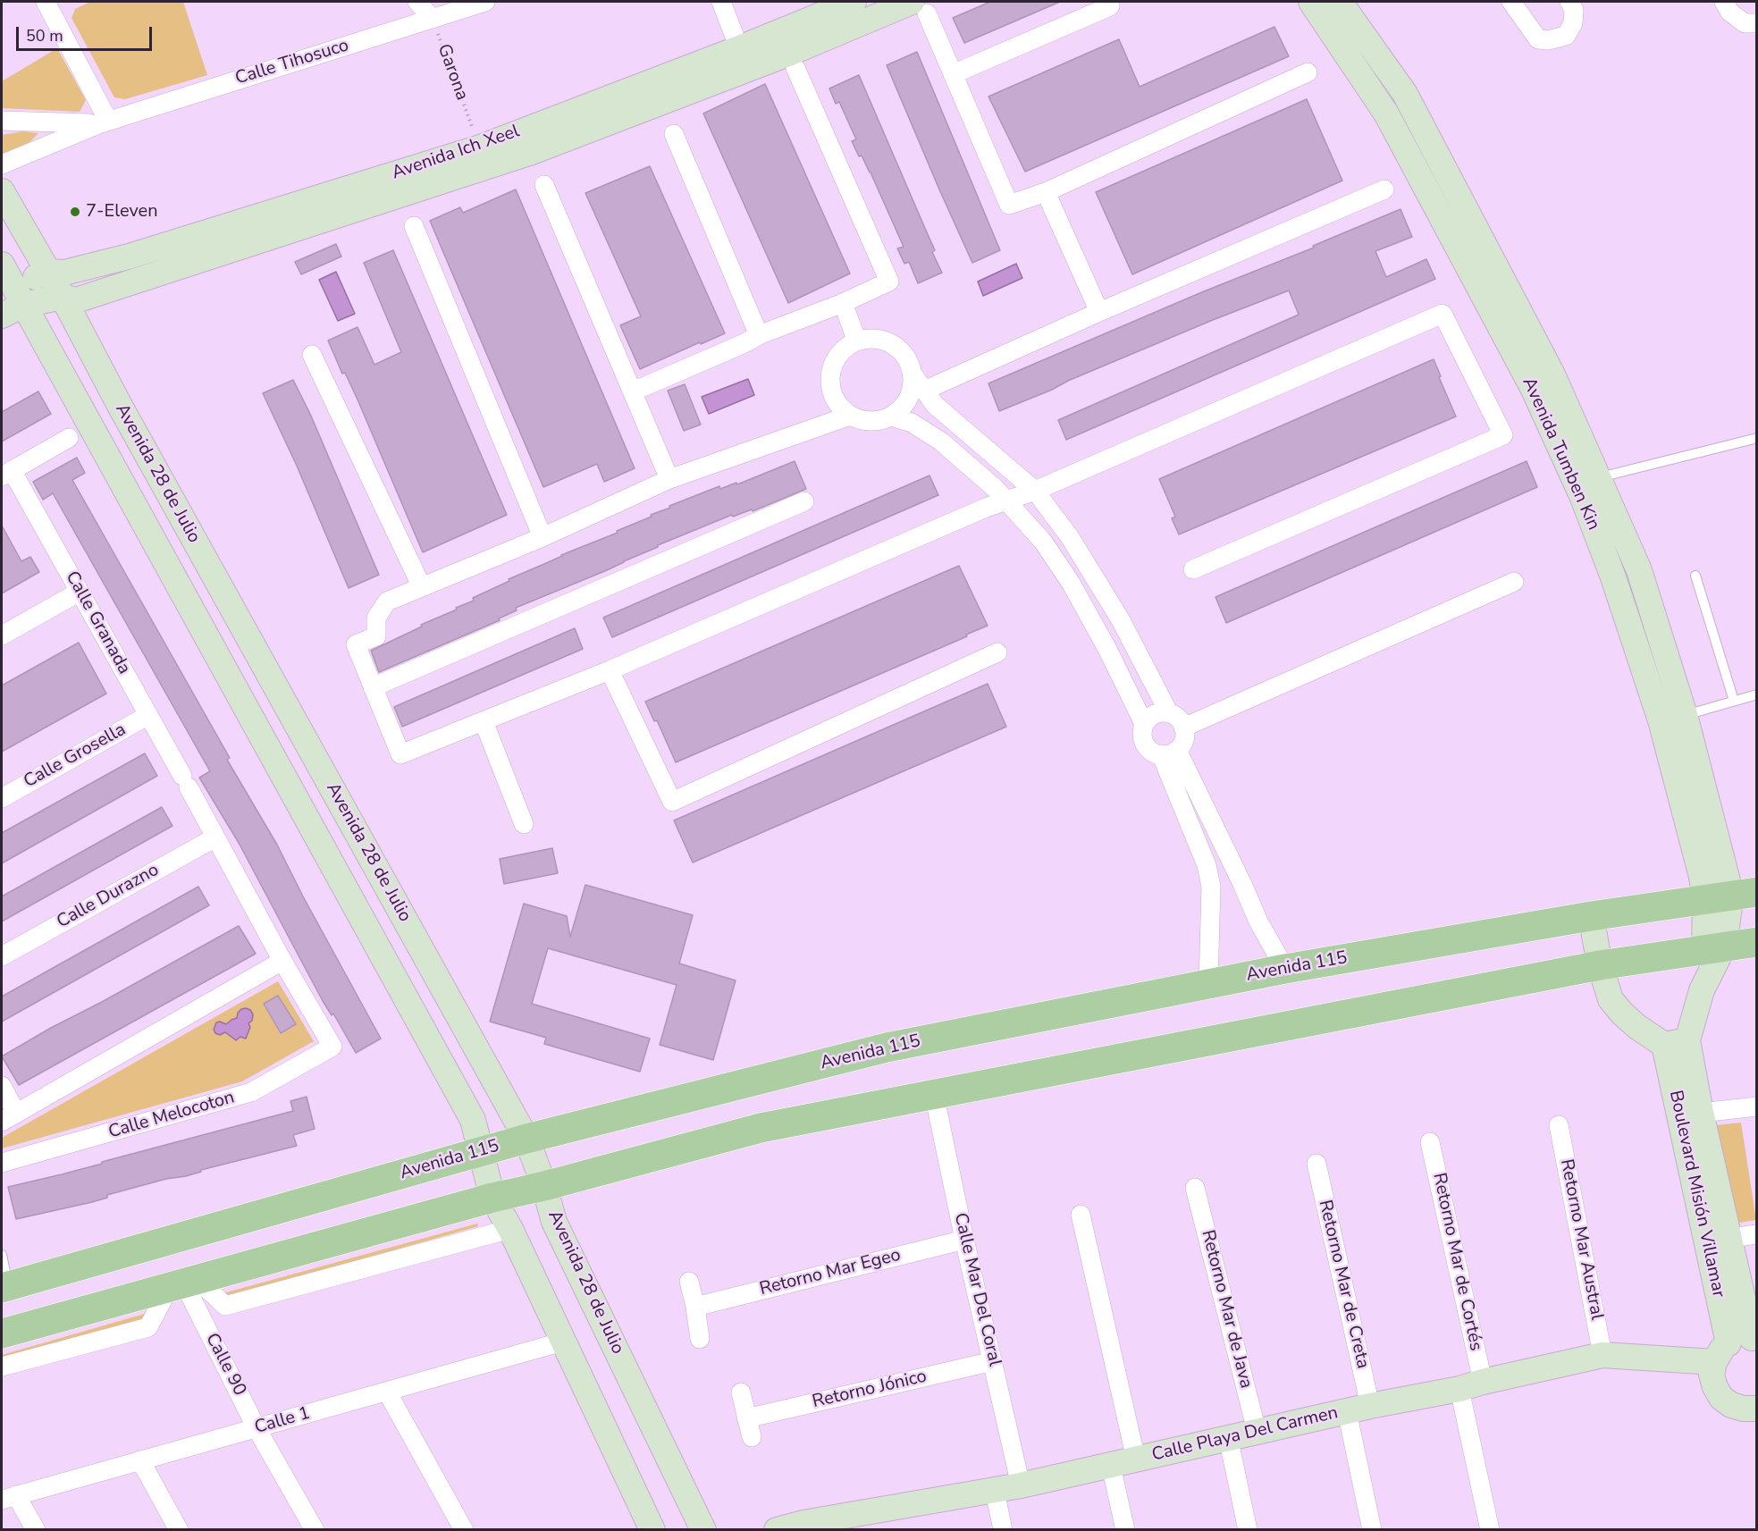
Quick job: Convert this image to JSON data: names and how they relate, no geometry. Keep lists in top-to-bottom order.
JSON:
{
  "streets": {
    "main road": ["Avenida 115"],
    "street": [
      "Calle Tihosuco",
      "Avenida Ich Xeel",
      "Avenida Tumben Kin",
      "Avenida 28 de Julio",
      "Calle Granada",
      "Calle Grosella",
      "Calle Durazno",
      "Calle Melocoton",
      "Boulevard Misión Villamar",
      "Retorno Mar Austral",
      "Retorno Mar de Cortés",
      "Retorno Mar Egeo",
      "Retorno Mar de Creta",
      "Calle Mar Del Coral",
      "Retorno Mar de Java",
      "Calle 90",
      "Retorno Jónico",
      "Calle 1",
      "Calle Playa Del Carmen"
    ],
    "path": ["Garona"]
  },
  "crossings": [
    ["Calle Tihosuco", "Garona"],
    ["Garona", "Avenida Ich Xeel"],
    ["Avenida Ich Xeel", "Avenida 28 de Julio"],
    ["Avenida Tumben Kin", "Avenida 115"],
    ["Avenida 28 de Julio", "Avenida 115"],
    ["Avenida 28 de Julio", "Calle 1"],
    ["Calle Granada", "Calle Grosella"],
    ["Calle Granada", "Calle Durazno"],
    ["Boulevard Misión Villamar", "Calle Playa Del Carmen"],
    ["Retorno Mar Austral", "Calle Playa Del Carmen"],
    ["Retorno Mar de Cortés", "Calle Playa Del Carmen"],
    ["Retorno Mar Egeo", "Calle Mar Del Coral"],
    ["Retorno Mar de Creta", "Calle Playa Del Carmen"],
    ["Calle Mar Del Coral", "Retorno Jónico"],
    ["Calle Mar Del Coral", "Calle Playa Del Carmen"],
    ["Retorno Mar de Java", "Calle Playa Del Carmen"],
    ["Calle 90", "Calle 1"]
  ],
  "places": ["7-Eleven"],
  "scale_bar": "50 m"
}
